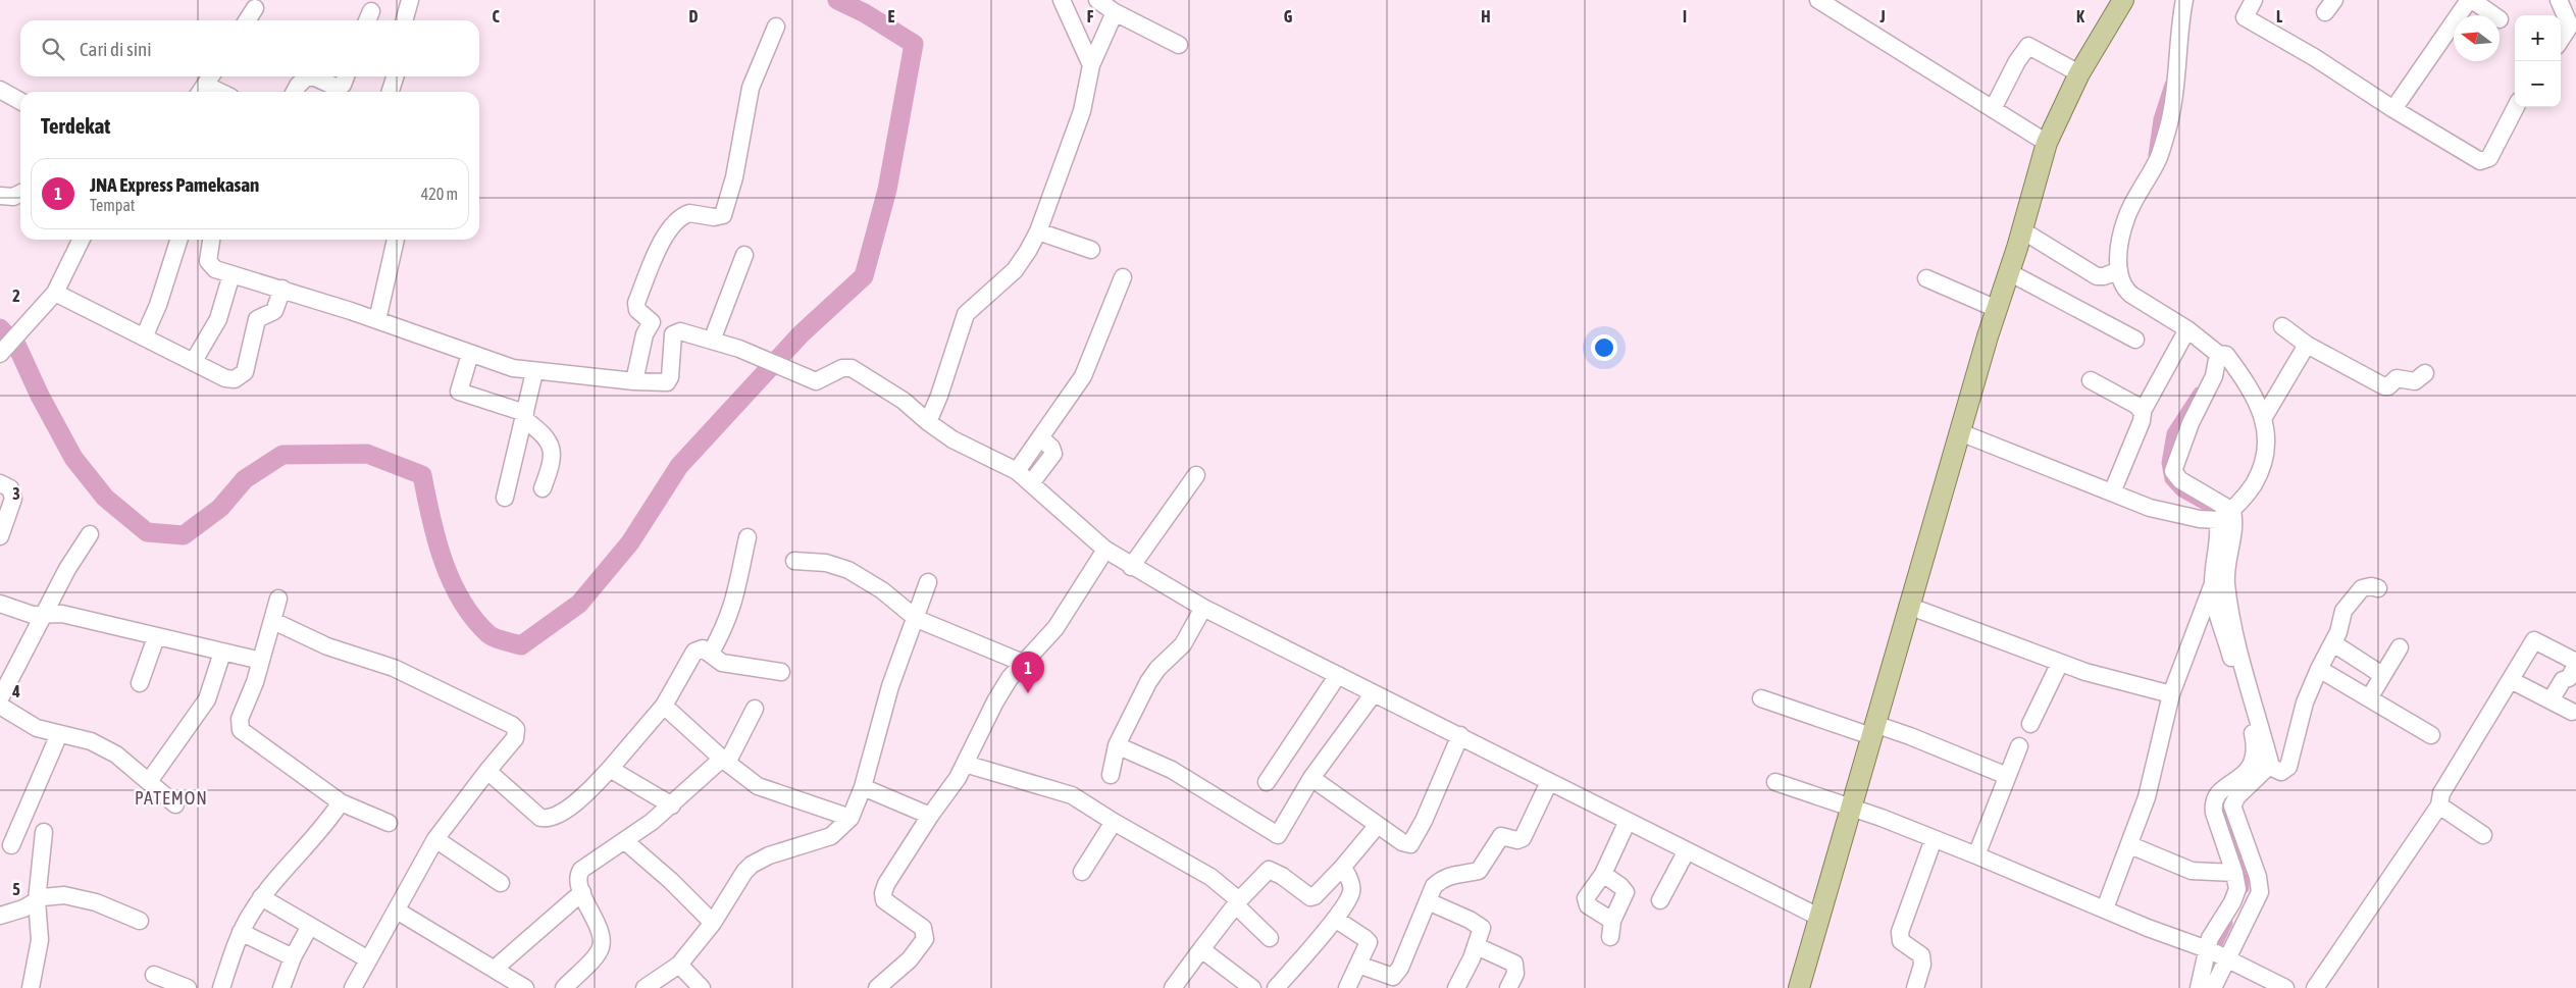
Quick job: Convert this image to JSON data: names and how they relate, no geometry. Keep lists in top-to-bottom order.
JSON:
{
  "districts": ["PATEMON"],
  "north": "left",
  "page": {
    "map_buttons": ["+", "−"],
    "search": "Cari di sini",
    "heading": "Terdekat",
    "list": [
      {
        "mark": "1",
        "name": "JNA Express Pamekasan",
        "note": "Tempat",
        "value": "420 m"
      }
    ],
    "pins": "1"
  },
  "grid": {
    "columns": [
      "C",
      "D",
      "E",
      "F",
      "G",
      "H",
      "I",
      "J",
      "K",
      "L"
    ],
    "rows": [
      "2",
      "3",
      "4",
      "5"
    ]
  }
}
